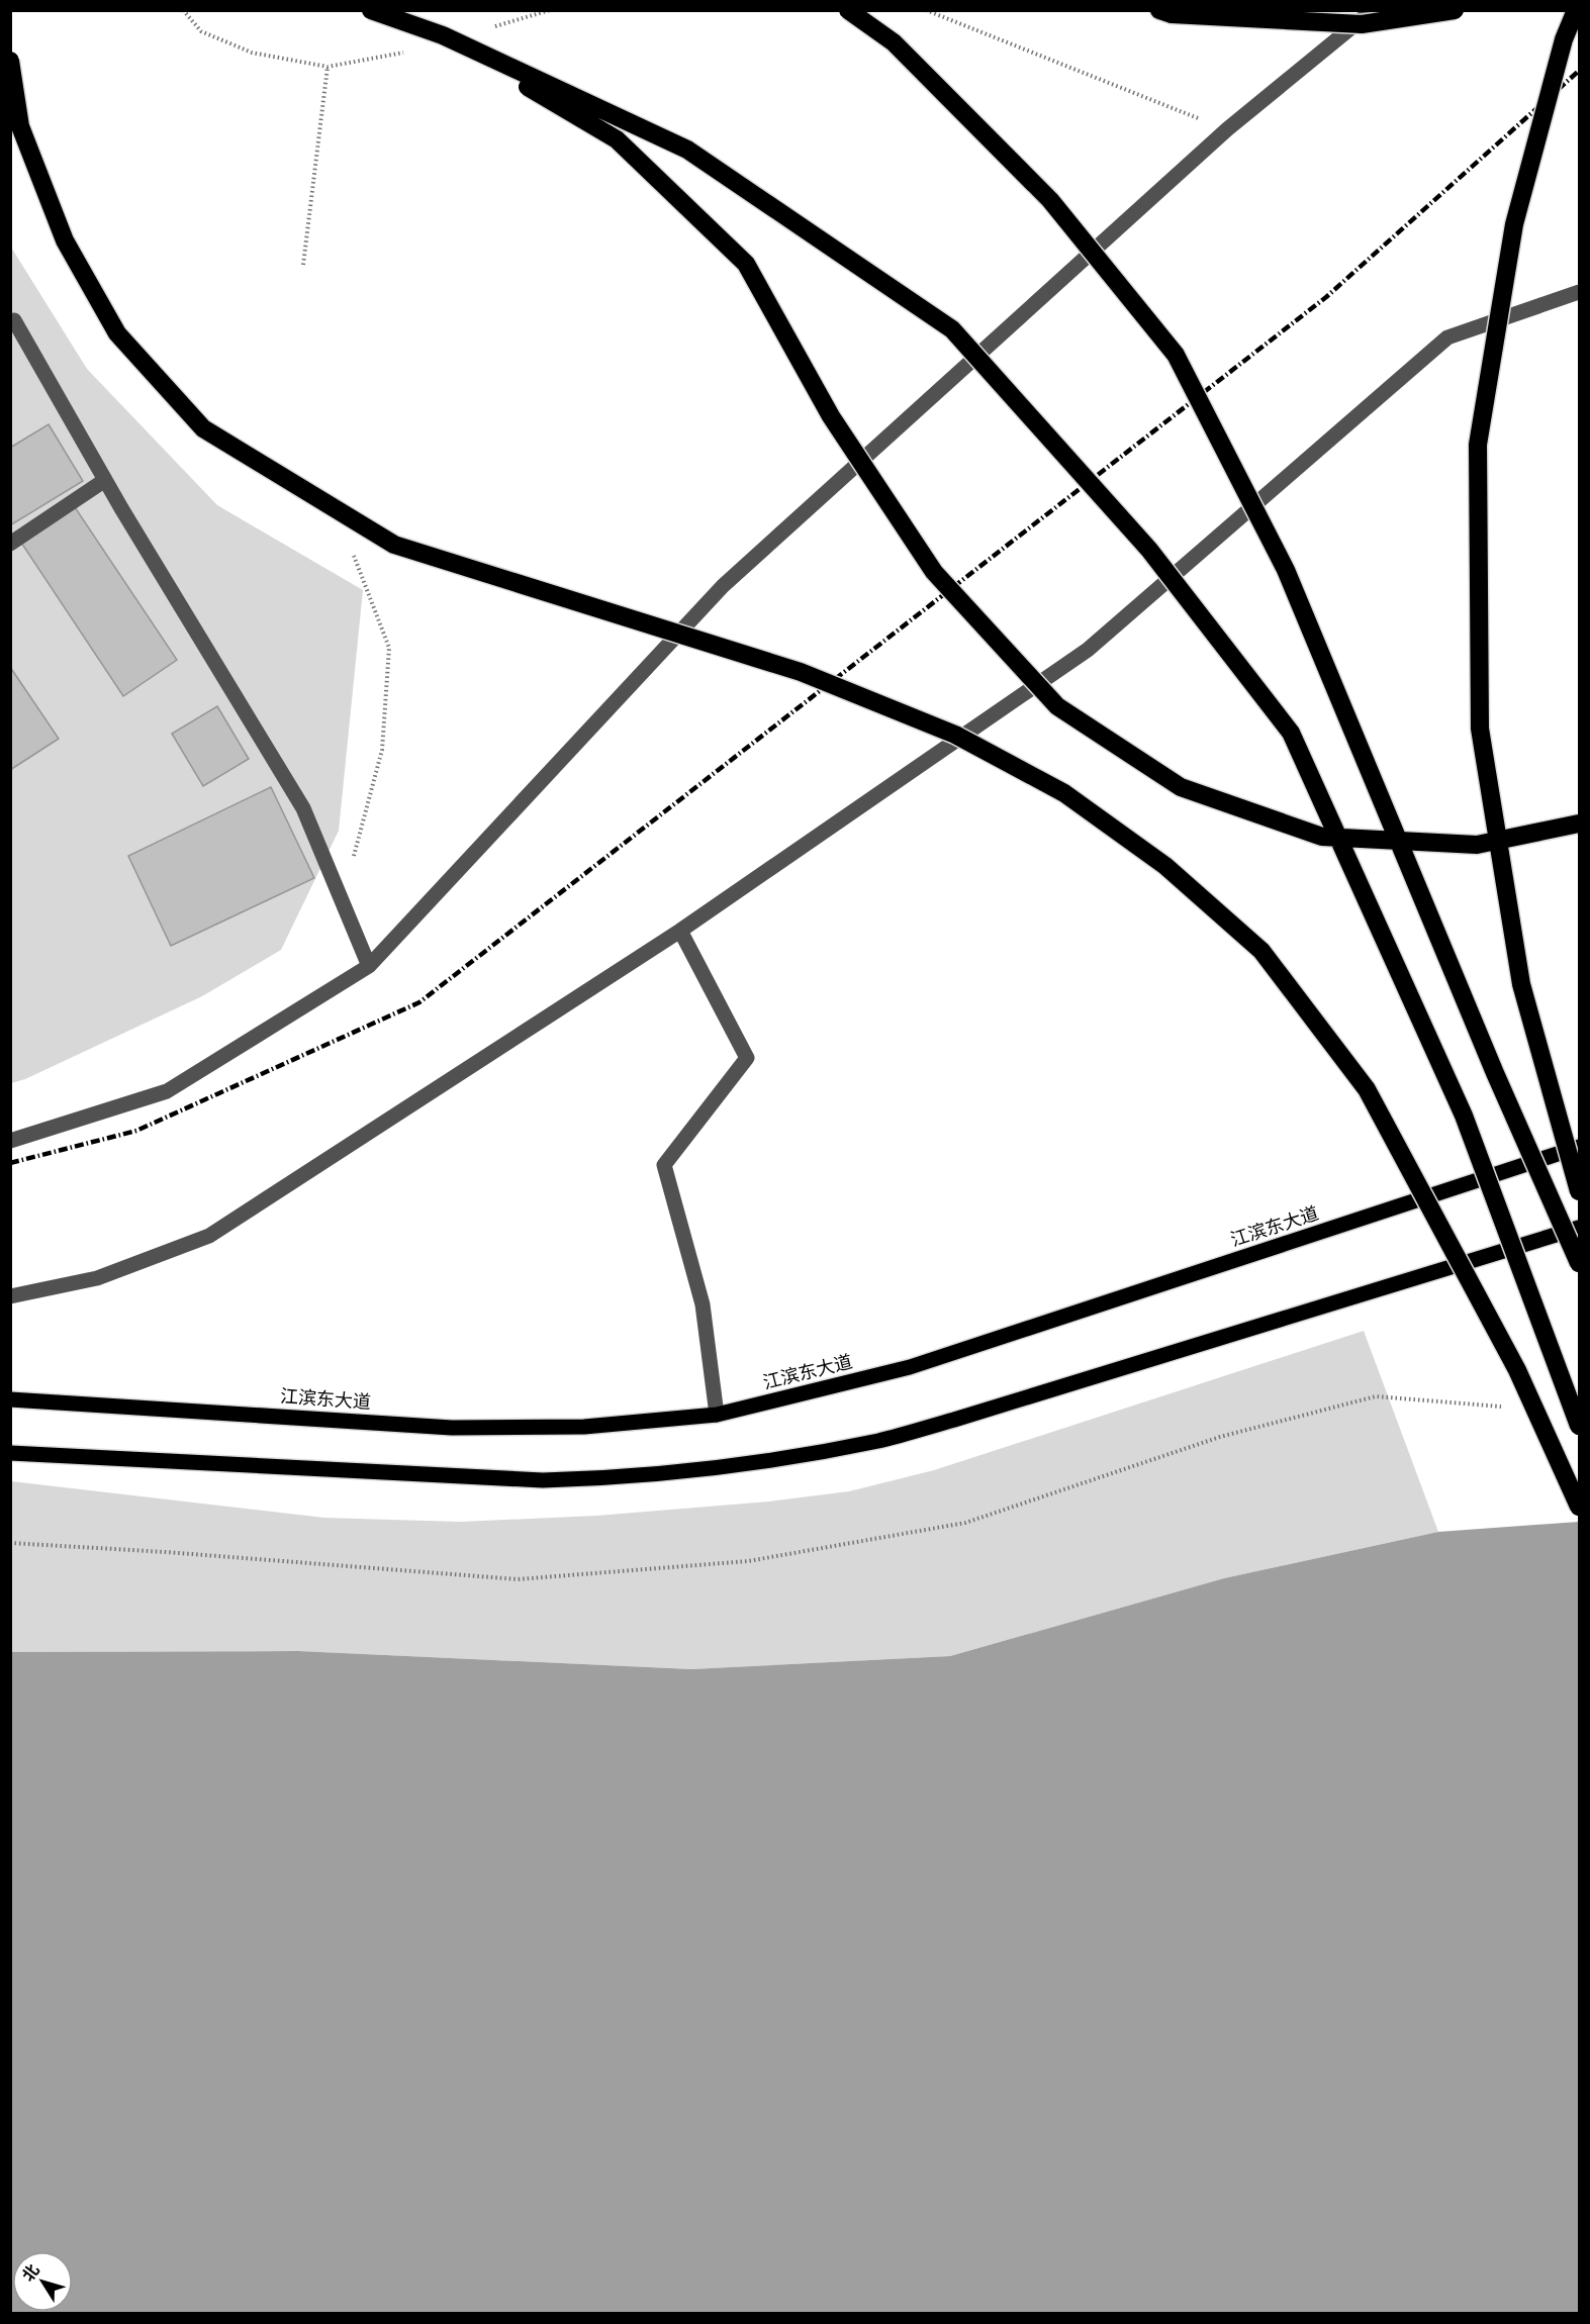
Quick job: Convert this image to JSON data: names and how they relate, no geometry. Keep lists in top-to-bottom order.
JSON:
{
  "streets": {
    "main road": ["江滨东大道"]
  },
  "north": "top left"
}
